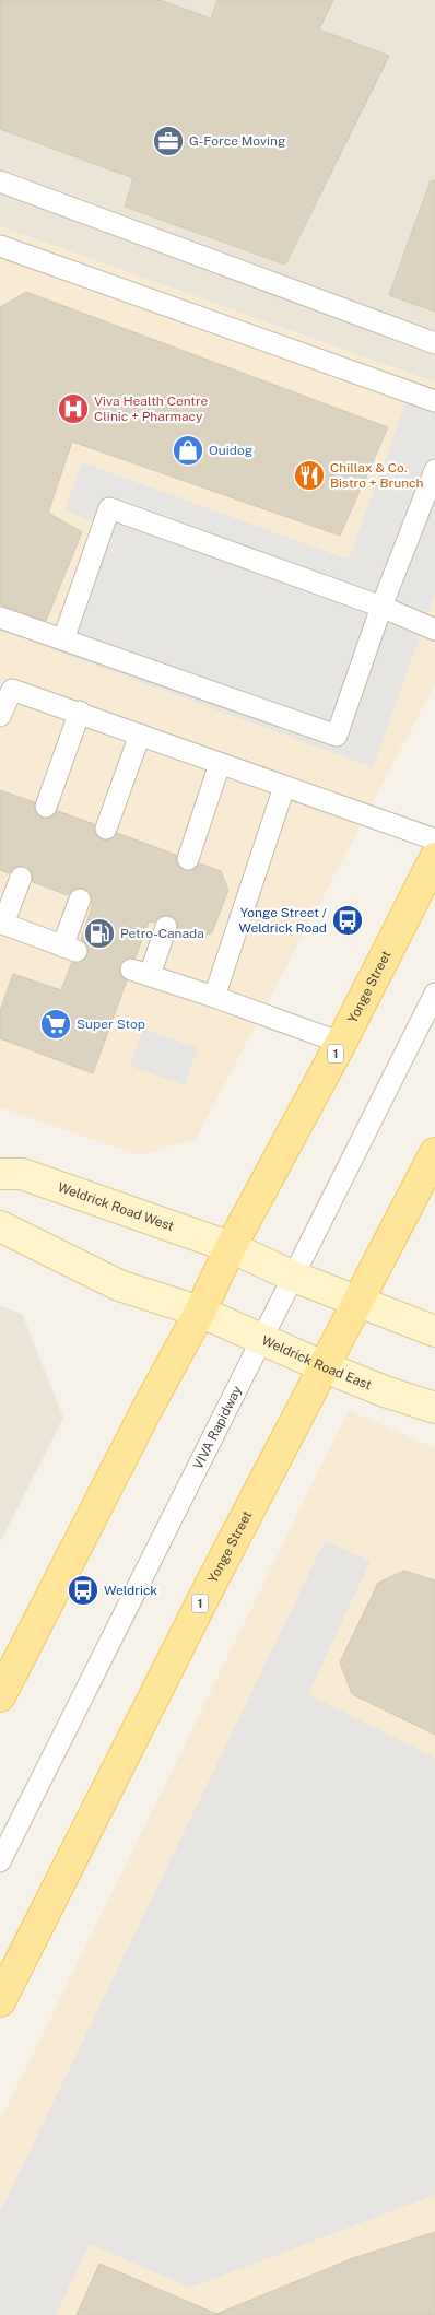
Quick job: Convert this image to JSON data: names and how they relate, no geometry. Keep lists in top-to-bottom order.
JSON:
{
  "streets": {
    "main road": ["Yonge Street", "1"],
    "street": ["Weldrick Road West", "Weldrick Road East"],
    "lane": ["VIVA Rapidway"]
  },
  "crossings": [
    ["Yonge Street", "Weldrick Road West"],
    ["Yonge Street", "Weldrick Road East"],
    ["Weldrick Road East", "VIVA Rapidway"]
  ],
  "places": {
    "office": ["G-Force Moving"],
    "hospital": ["Viva Health Centre Clinic + Pharmacy"],
    "shop": ["Ouidog"],
    "restaurant": ["Chillax & Co. Bistro + Brunch"],
    "bus stop": ["Yonge Street / Weldrick Road", "Weldrick"],
    "fuel station": ["Petro-Canada"],
    "supermarket": ["Super Stop"]
  }
}
